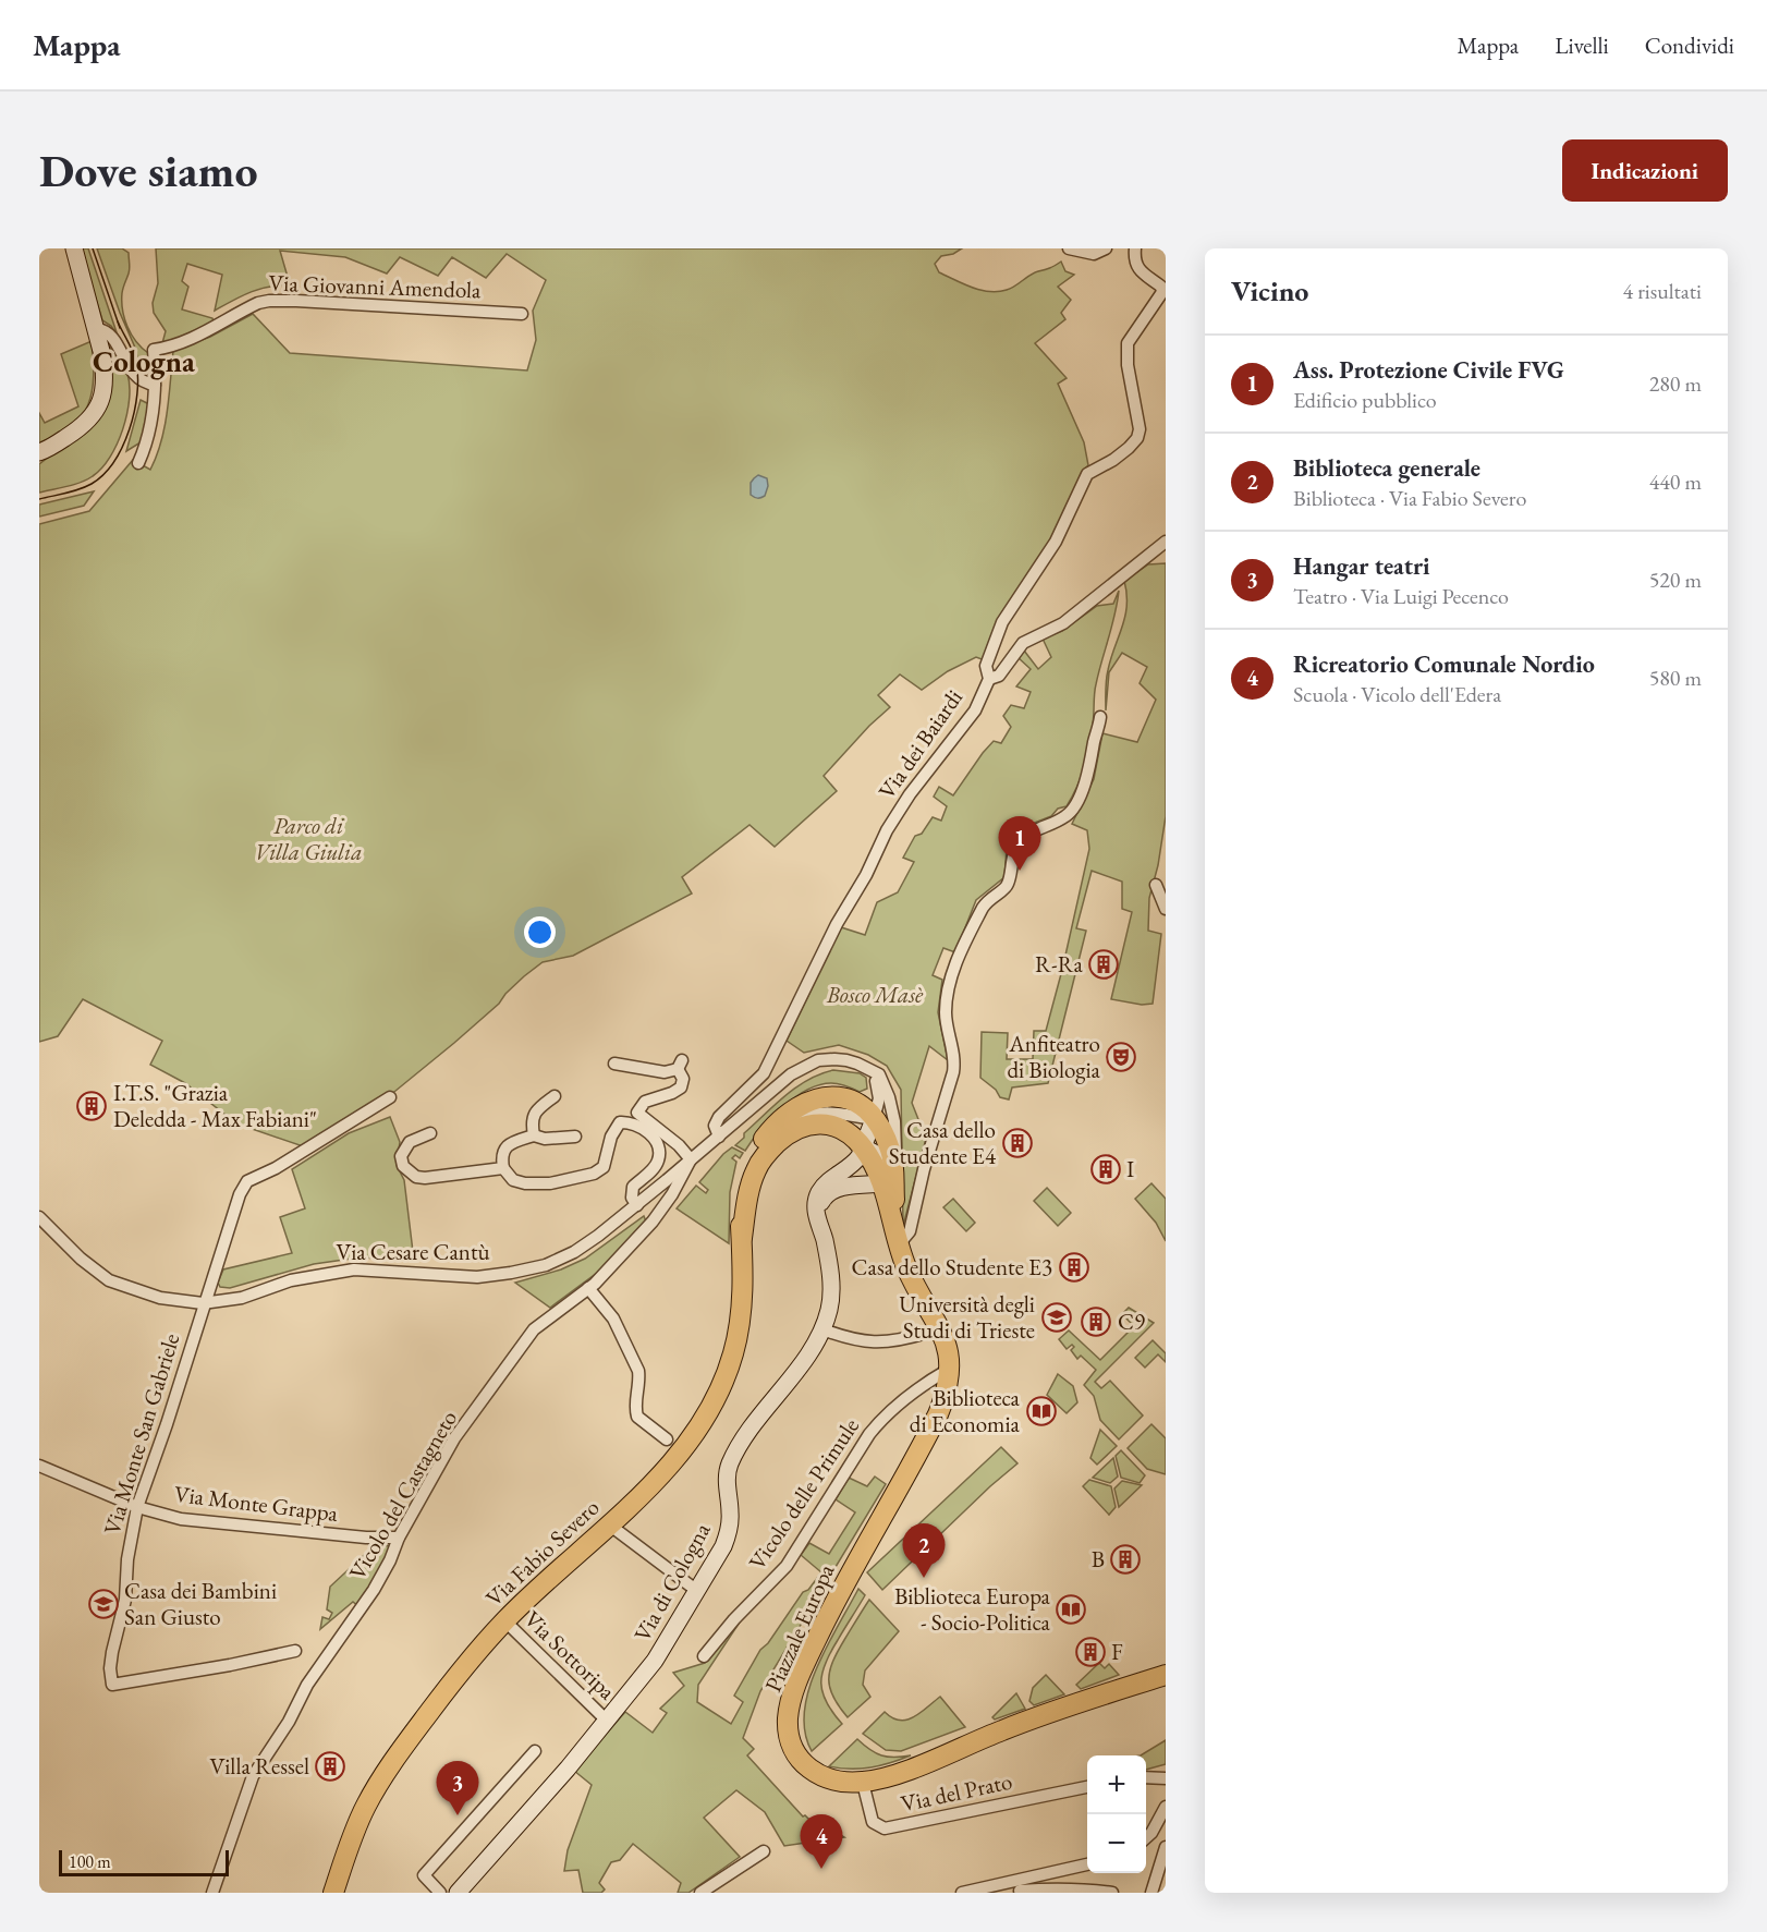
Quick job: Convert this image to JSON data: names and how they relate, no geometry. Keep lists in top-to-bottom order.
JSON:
{
  "streets": {
    "main road": ["Via Fabio Severo", "Via di Cologna", "Piazzale Europa"],
    "street": [
      "Via Giovanni Amendola",
      "Via dei Baiardi",
      "Via Cesare Cantù",
      "Via Monte San Gabriele",
      "Vicolo delle Primule",
      "Vicolo del Castagneto",
      "Via Monte Grappa",
      "Via Sottoripa",
      "Via del Prato"
    ]
  },
  "crossings": [
    ["Via dei Baiardi", "Via Cesare Cantù"],
    ["Via Cesare Cantù", "Via Monte San Gabriele"],
    ["Via Cesare Cantù", "Vicolo del Castagneto"],
    ["Via Monte San Gabriele", "Via Monte Grappa"],
    ["Vicolo delle Primule", "Via Fabio Severo"],
    ["Vicolo del Castagneto", "Via Monte Grappa"],
    ["Via Fabio Severo", "Piazzale Europa"],
    ["Via Fabio Severo", "Via Sottoripa"],
    ["Via di Cologna", "Via Sottoripa"],
    ["Piazzale Europa", "Via del Prato"]
  ],
  "districts": ["Cologna"],
  "parks": ["Parco di Villa Giulia", "Bosco Masè"],
  "places": {
    "building": [
      "R-Ra",
      "I.T.S. \"Grazia Deledda - Max Fabiani\"",
      "Casa dello Studente E4",
      "I",
      "Casa dello Studente E3",
      "C9",
      "B",
      "F",
      "Villa Ressel"
    ],
    "theatre": ["Anfiteatro di Biologia"],
    "school or university": ["Università degli Studi di Trieste", "Casa dei Bambini San Giusto"],
    "library": ["Biblioteca di Economia", "Biblioteca Europa - Socio-Politica"]
  },
  "scale_bar": "100 m",
  "page": {
    "header": "Mappa",
    "nav": ["Mappa", "Livelli", "Condividi"],
    "buttons": "Indicazioni",
    "title": "Dove siamo",
    "heading": ["Vicino", "4 risultati"],
    "list": [
      {
        "mark": "1",
        "name": "Ass. Protezione Civile FVG",
        "note": "Edificio pubblico",
        "value": "280 m"
      },
      {
        "mark": "2",
        "name": "Biblioteca generale",
        "note": "Biblioteca · Via Fabio Severo",
        "value": "440 m"
      },
      {
        "mark": "3",
        "name": "Hangar teatri",
        "note": "Teatro · Via Luigi Pecenco",
        "value": "520 m"
      },
      {
        "mark": "4",
        "name": "Ricreatorio Comunale Nordio",
        "note": "Scuola · Vicolo dell'Edera",
        "value": "580 m"
      }
    ],
    "pins": [
      "1",
      "2",
      "3",
      "4"
    ],
    "map_buttons": ["+", "−"],
    "scale": "100 m"
  }
}
